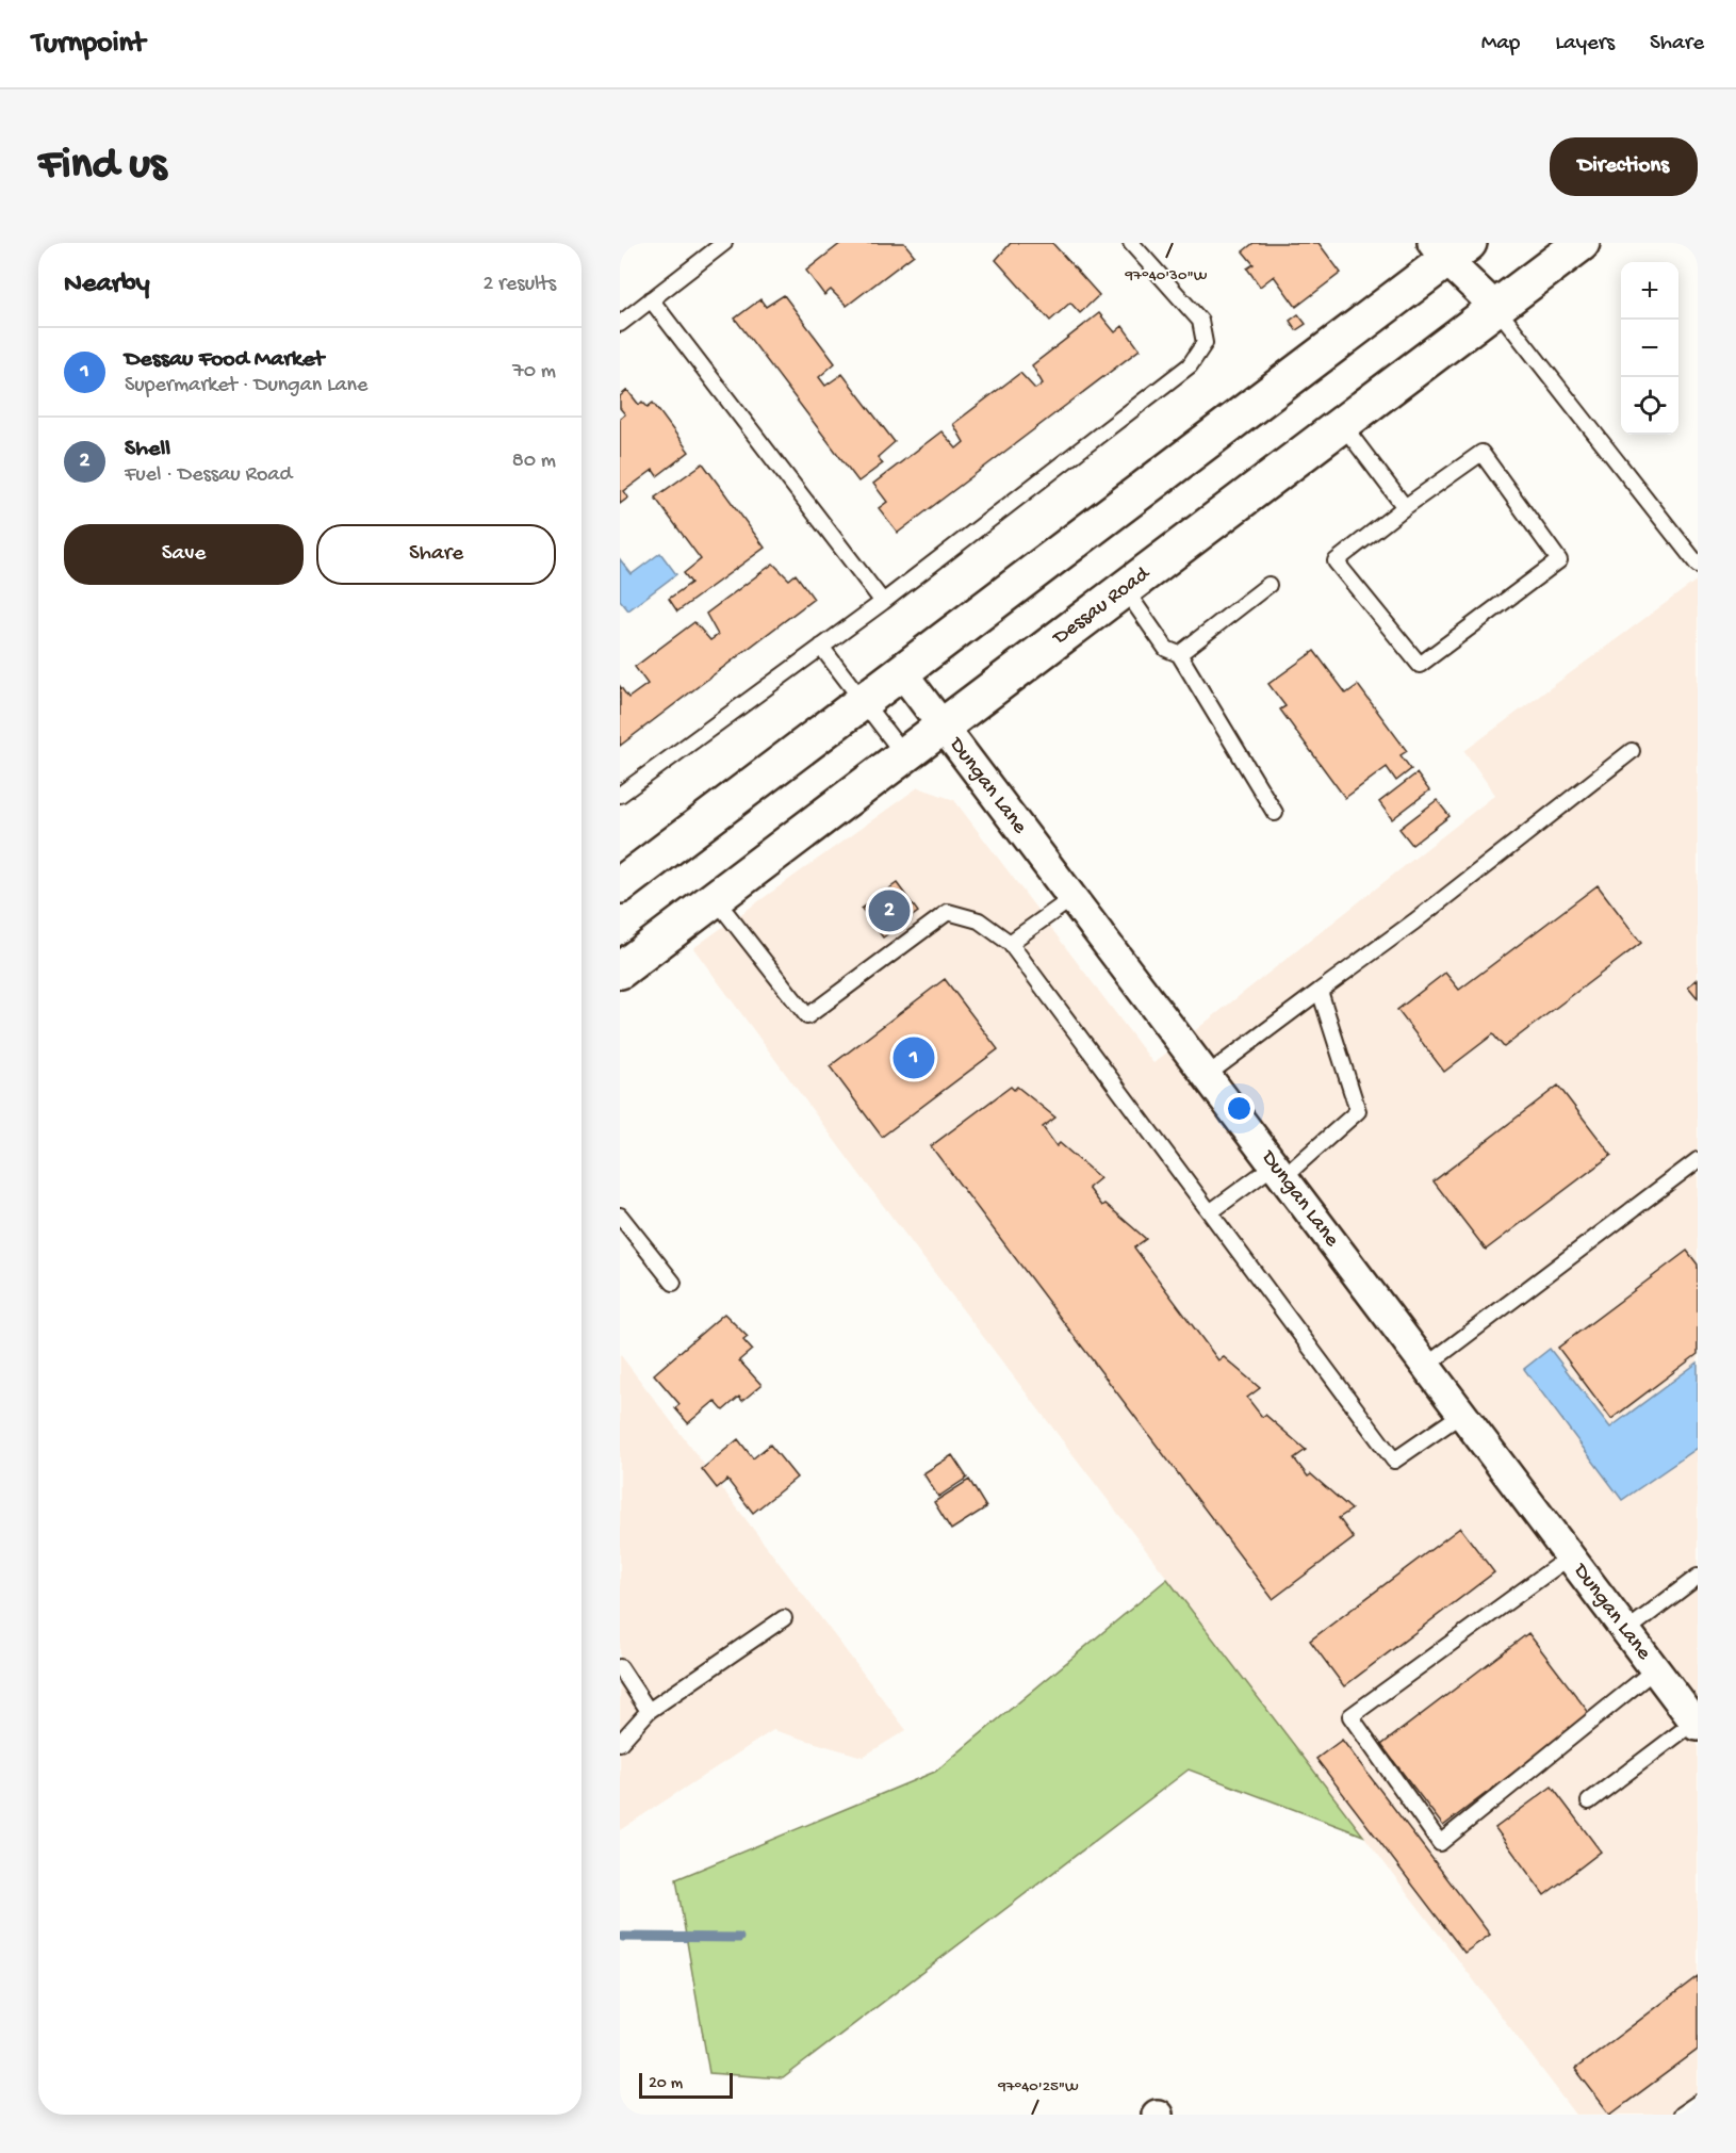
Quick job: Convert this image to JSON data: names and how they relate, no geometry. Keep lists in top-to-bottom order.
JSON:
{
  "streets": {
    "main road": ["Dessau Road"],
    "street": ["Dungan Lane"]
  },
  "crossings": [
    ["Dessau Road", "Dungan Lane"]
  ],
  "scale_bar": "20 m",
  "page": {
    "header": "Turnpoint",
    "nav": ["Map", "Layers", "Share"],
    "buttons": [
      "Directions",
      ["Save", "Share"]
    ],
    "title": "Find us",
    "heading": ["Nearby", "2 results"],
    "map_buttons": ["+", "−"],
    "list": [
      {
        "mark": "1",
        "name": "Dessau Food Market",
        "note": "Supermarket · Dungan Lane",
        "value": "70 m"
      },
      {
        "mark": "2",
        "name": "Shell",
        "note": "Fuel · Dessau Road",
        "value": "80 m"
      }
    ],
    "pins": ["2", "1"],
    "scale": "20 m"
  },
  "coordinates": ["97°40'30\"W", "97°40'25\"W"]
}
